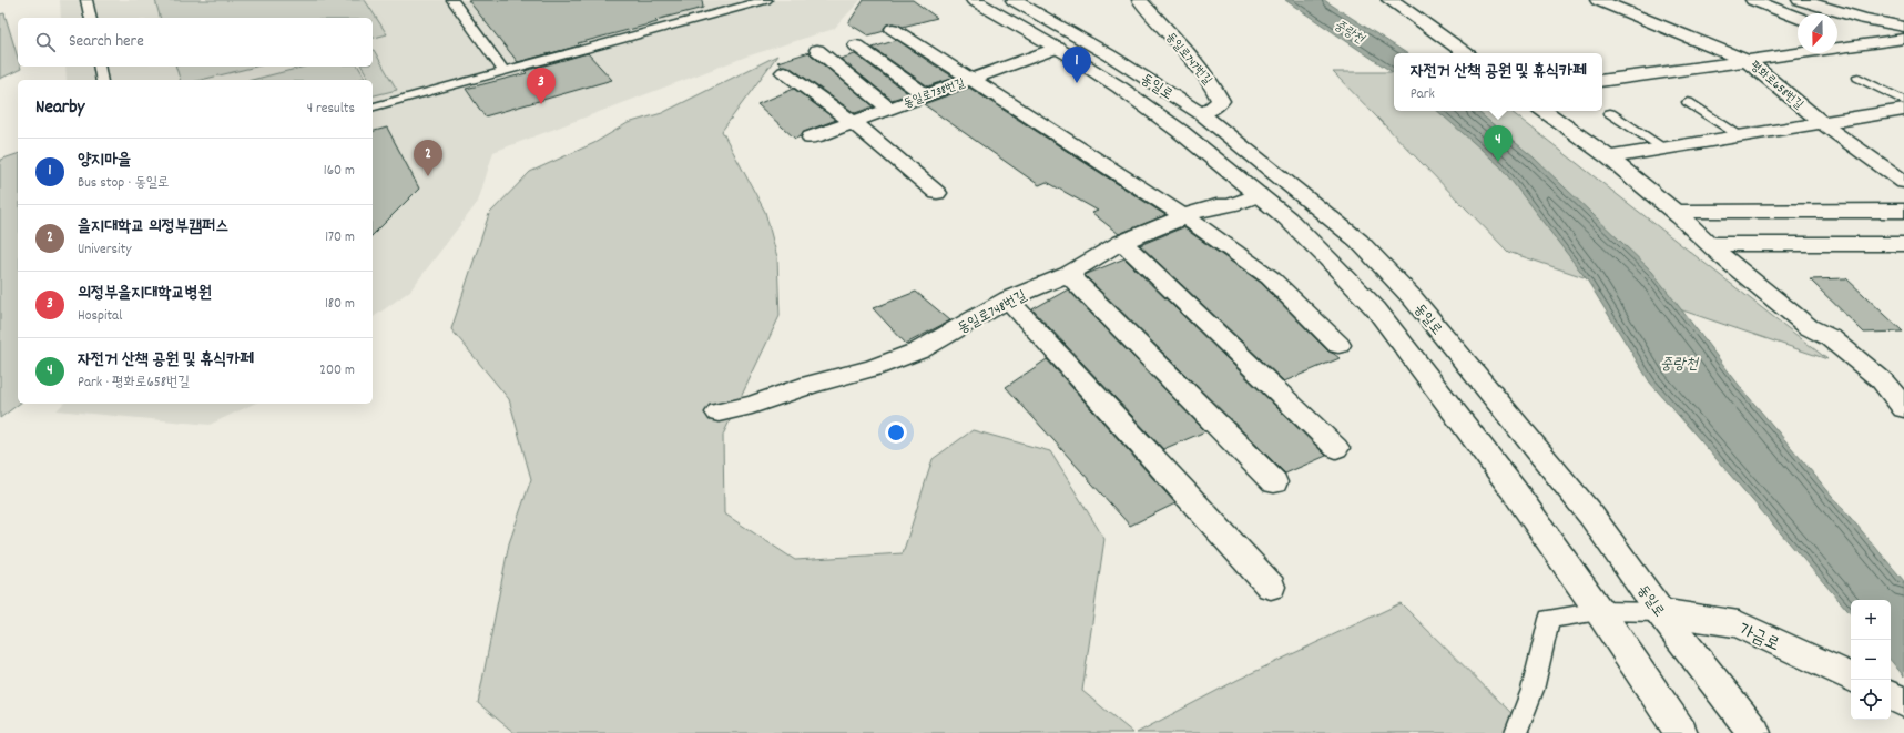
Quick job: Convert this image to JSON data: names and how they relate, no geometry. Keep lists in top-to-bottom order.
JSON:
{
  "streets": {
    "street": [
      "동일로747번길",
      "평화로658번길",
      "동일로",
      "동일로738번길",
      "동일로748번길",
      "가금로"
    ]
  },
  "crossings": [
    ["동일로747번길", "동일로"],
    ["동일로", "동일로738번길"],
    ["동일로", "동일로748번길"],
    ["동일로", "가금로"]
  ],
  "water": ["중랑천"],
  "north": "bottom",
  "page": {
    "search": "Search here",
    "pins": [
      "1",
      "3",
      "4",
      "2"
    ],
    "popup": ["자전거 산책 공원 및 휴식카페", "Park"],
    "heading": ["Nearby", "4 results"],
    "list": [
      {
        "mark": "1",
        "name": "양지마을",
        "note": "Bus stop · 동일로",
        "value": "160 m"
      },
      {
        "mark": "2",
        "name": "을지대학교 의정부캠퍼스",
        "note": "University",
        "value": "170 m"
      },
      {
        "mark": "3",
        "name": "의정부을지대학교병원",
        "note": "Hospital",
        "value": "180 m"
      },
      {
        "mark": "4",
        "name": "자전거 산책 공원 및 휴식카페",
        "note": "Park · 평화로658번길",
        "value": "200 m"
      }
    ],
    "map_buttons": ["+", "−"]
  }
}
